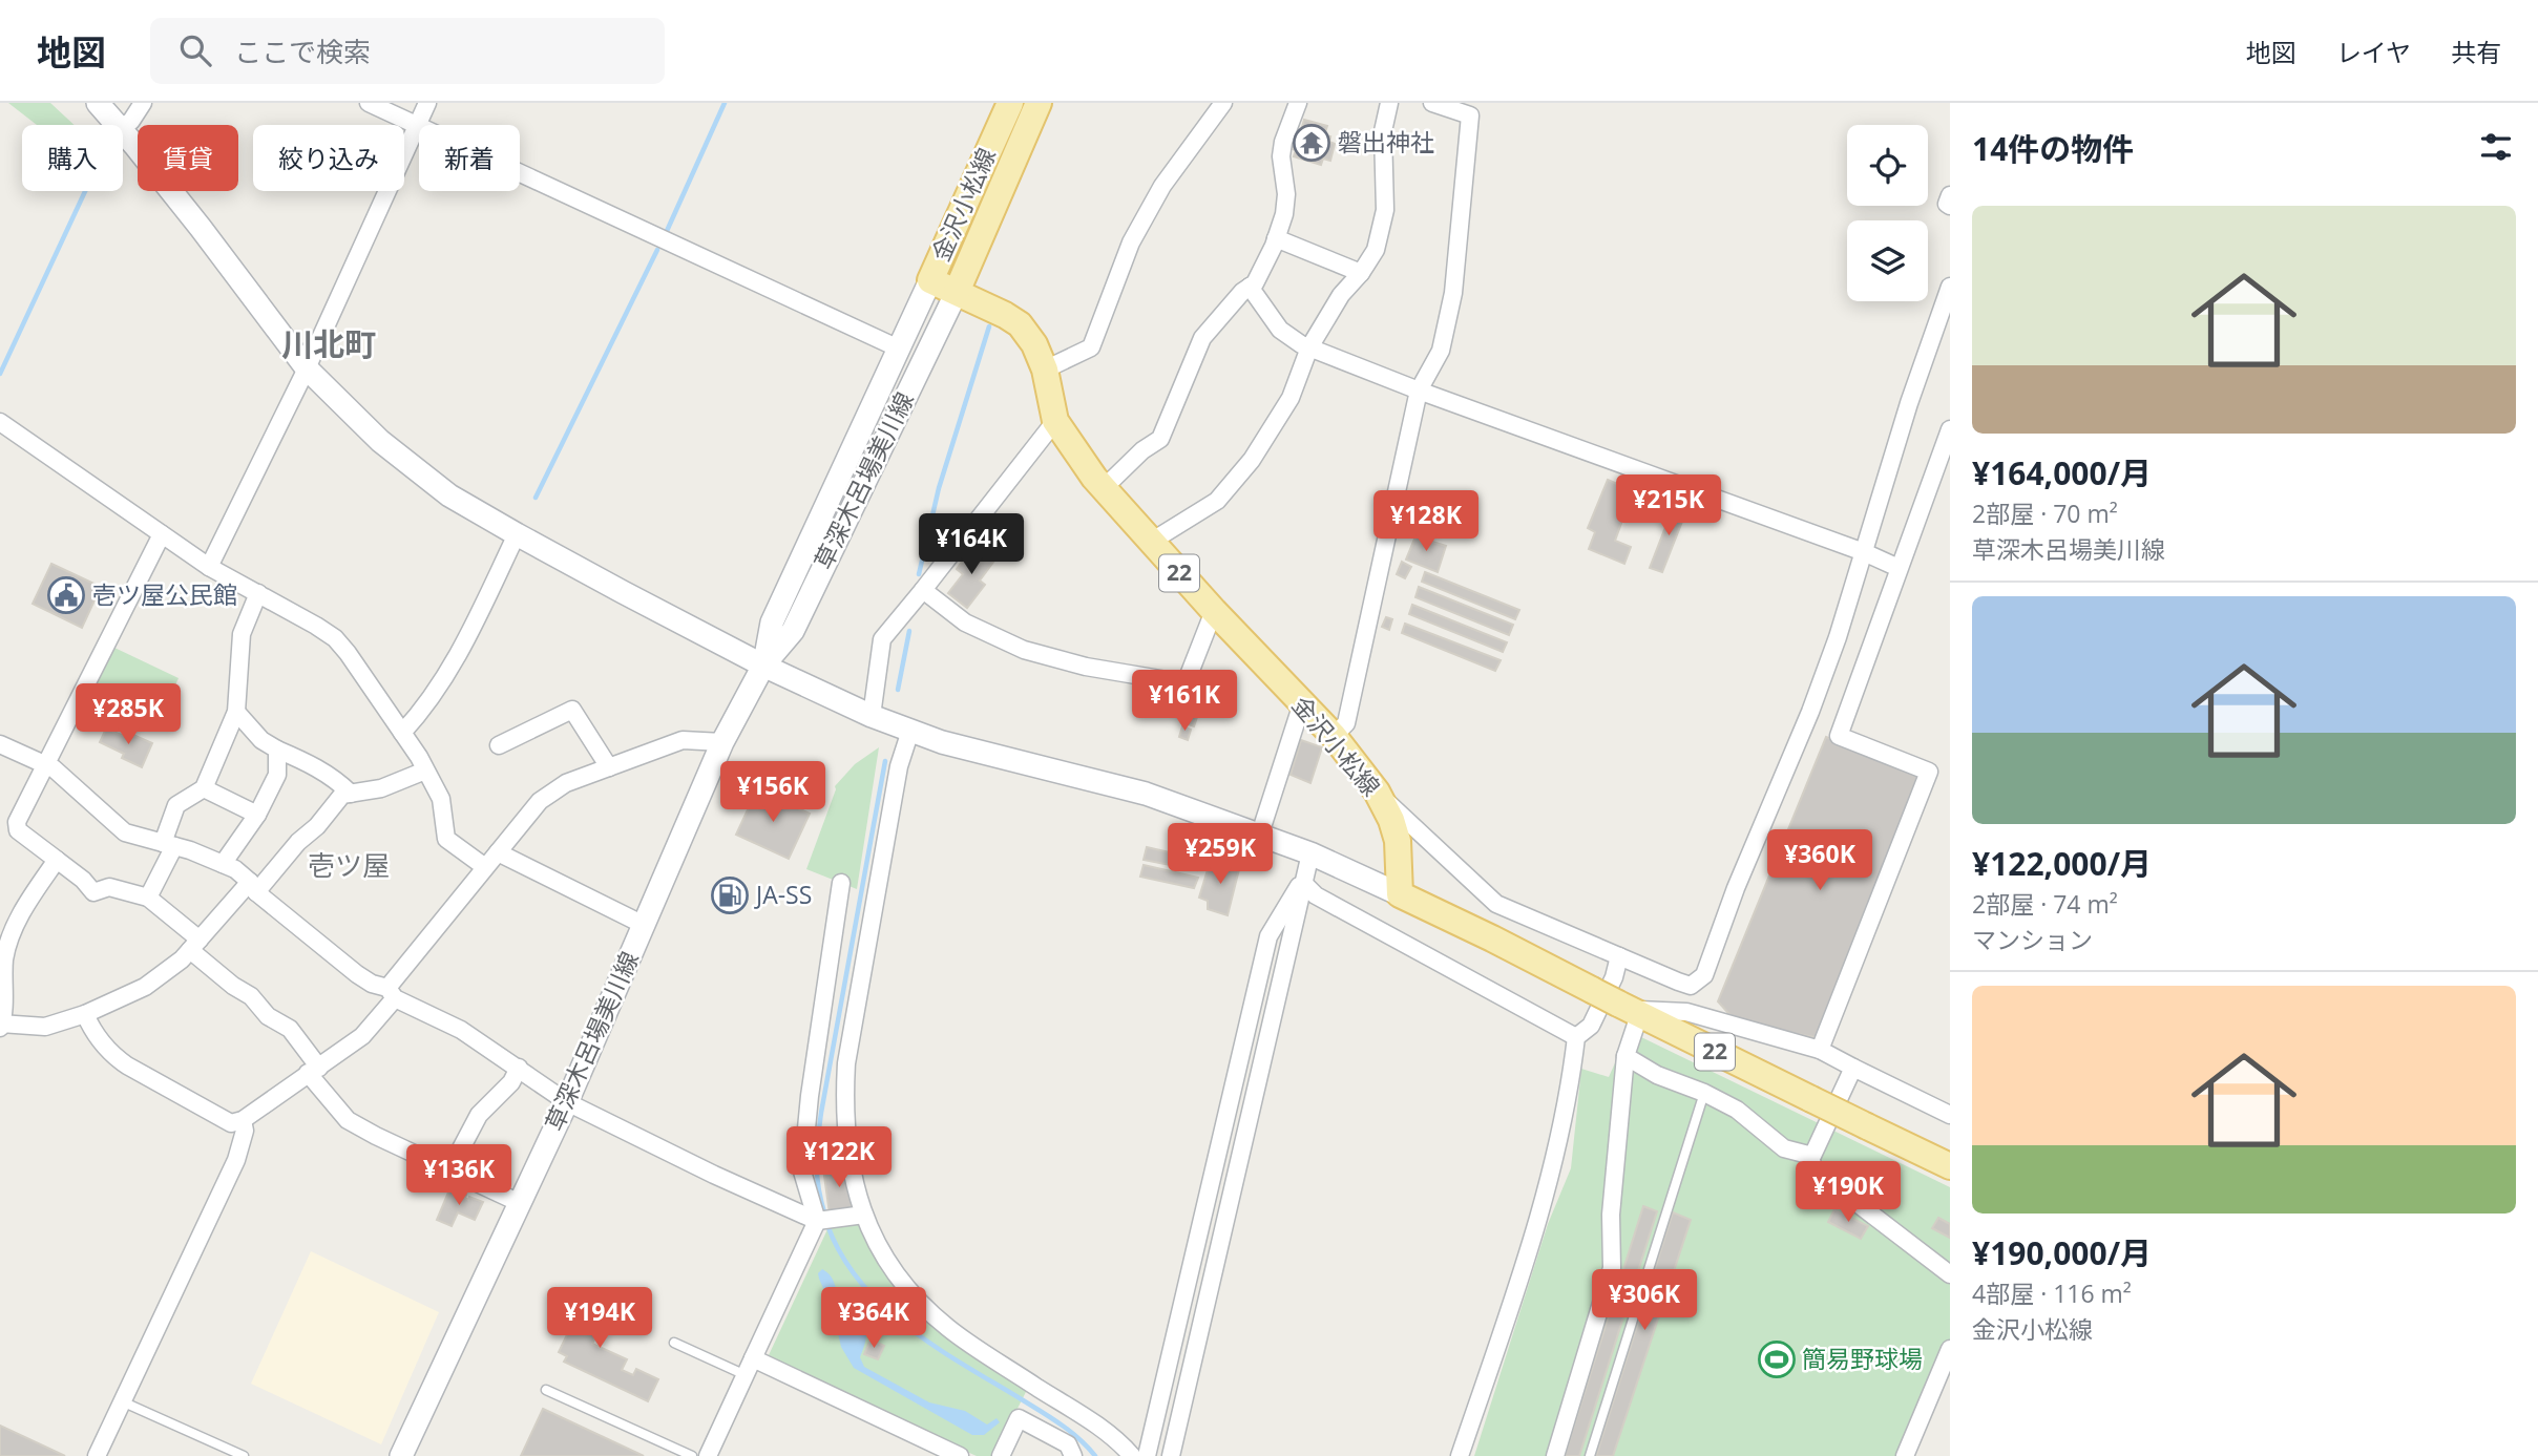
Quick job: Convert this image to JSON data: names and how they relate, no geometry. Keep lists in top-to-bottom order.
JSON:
{
  "streets": {
    "main road": ["金沢小松線", "草深木呂場美川線", "22"]
  },
  "crossings": [
    ["金沢小松線", "草深木呂場美川線"],
    ["金沢小松線", "22"]
  ],
  "districts": ["川北町", "壱ツ屋"],
  "places": {
    "temple": ["磐出神社"],
    "public building": ["壱ツ屋公民館"],
    "fuel station": ["JA-SS"],
    "sports": ["簡易野球場"]
  },
  "page": {
    "header": "地図",
    "search": "ここで検索",
    "nav": ["地図", "レイヤ", "共有"],
    "heading": "14件の物件",
    "chip": [
      "購入",
      "賃貸",
      "絞り込み",
      "新着"
    ],
    "list": [
      {
        "name": "¥164,000/月",
        "note": "2部屋 · 70 m² · 草深木呂場美川線"
      },
      {
        "name": "¥122,000/月",
        "note": "2部屋 · 74 m² · マンション"
      },
      {
        "name": "¥190,000/月",
        "note": "4部屋 · 116 m² · 金沢小松線"
      }
    ],
    "price": [
      "¥215K",
      "¥128K",
      "¥164K",
      "¥161K",
      "¥285K",
      "¥156K",
      "¥259K",
      "¥360K",
      "¥122K",
      "¥136K",
      "¥190K",
      "¥306K",
      "¥194K",
      "¥364K"
    ]
  }
}
